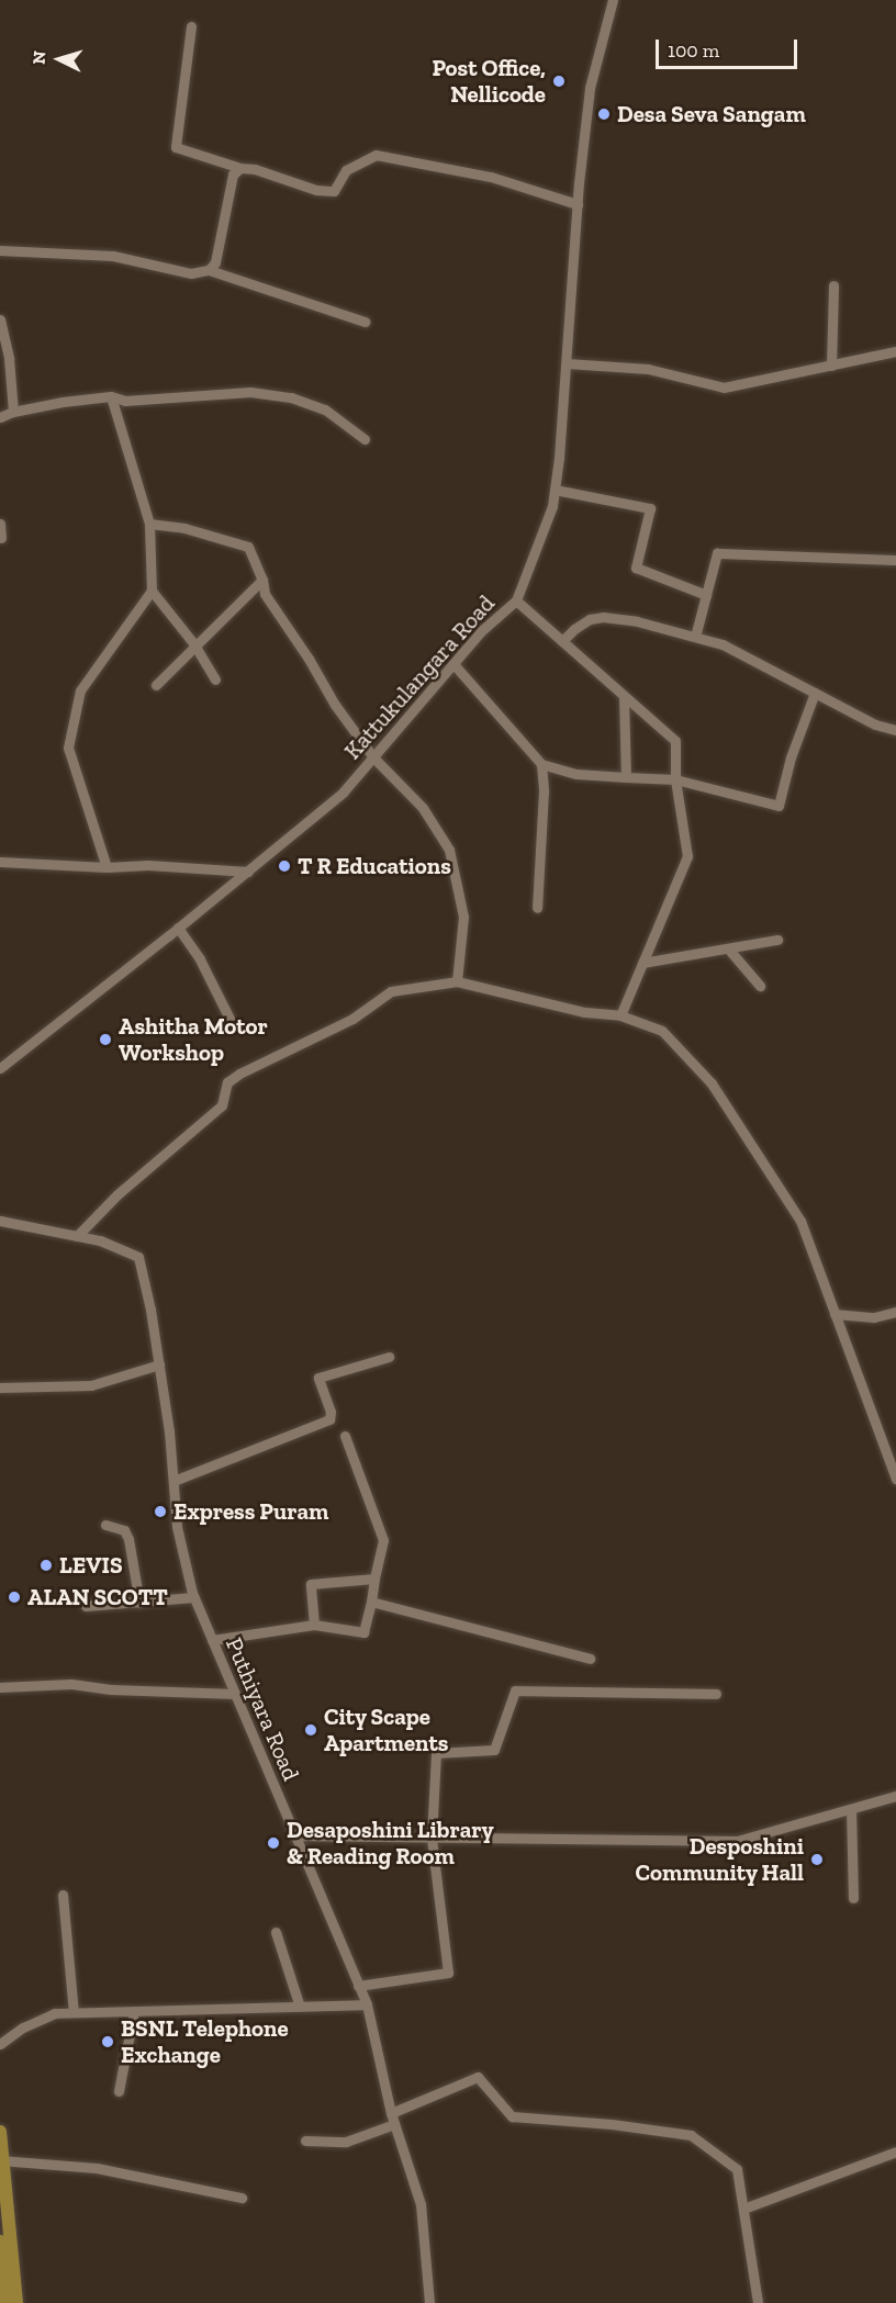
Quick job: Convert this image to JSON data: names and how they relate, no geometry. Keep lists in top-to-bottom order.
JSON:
{
  "streets": {
    "street": ["Kattukulangara Road", "Puthiyara Road"]
  },
  "places": [
    "Post Office, Nellicode",
    "Desa Seva Sangam",
    "T R Educations",
    "Ashitha Motor Workshop",
    "Express Puram",
    "LEVIS",
    "ALAN SCOTT",
    "City Scape Apartments",
    "Desaposhini Library & Reading Room",
    "Desposhini Community Hall",
    "BSNL Telephone Exchange"
  ],
  "scale_bar": "100 m",
  "north": "left"
}
